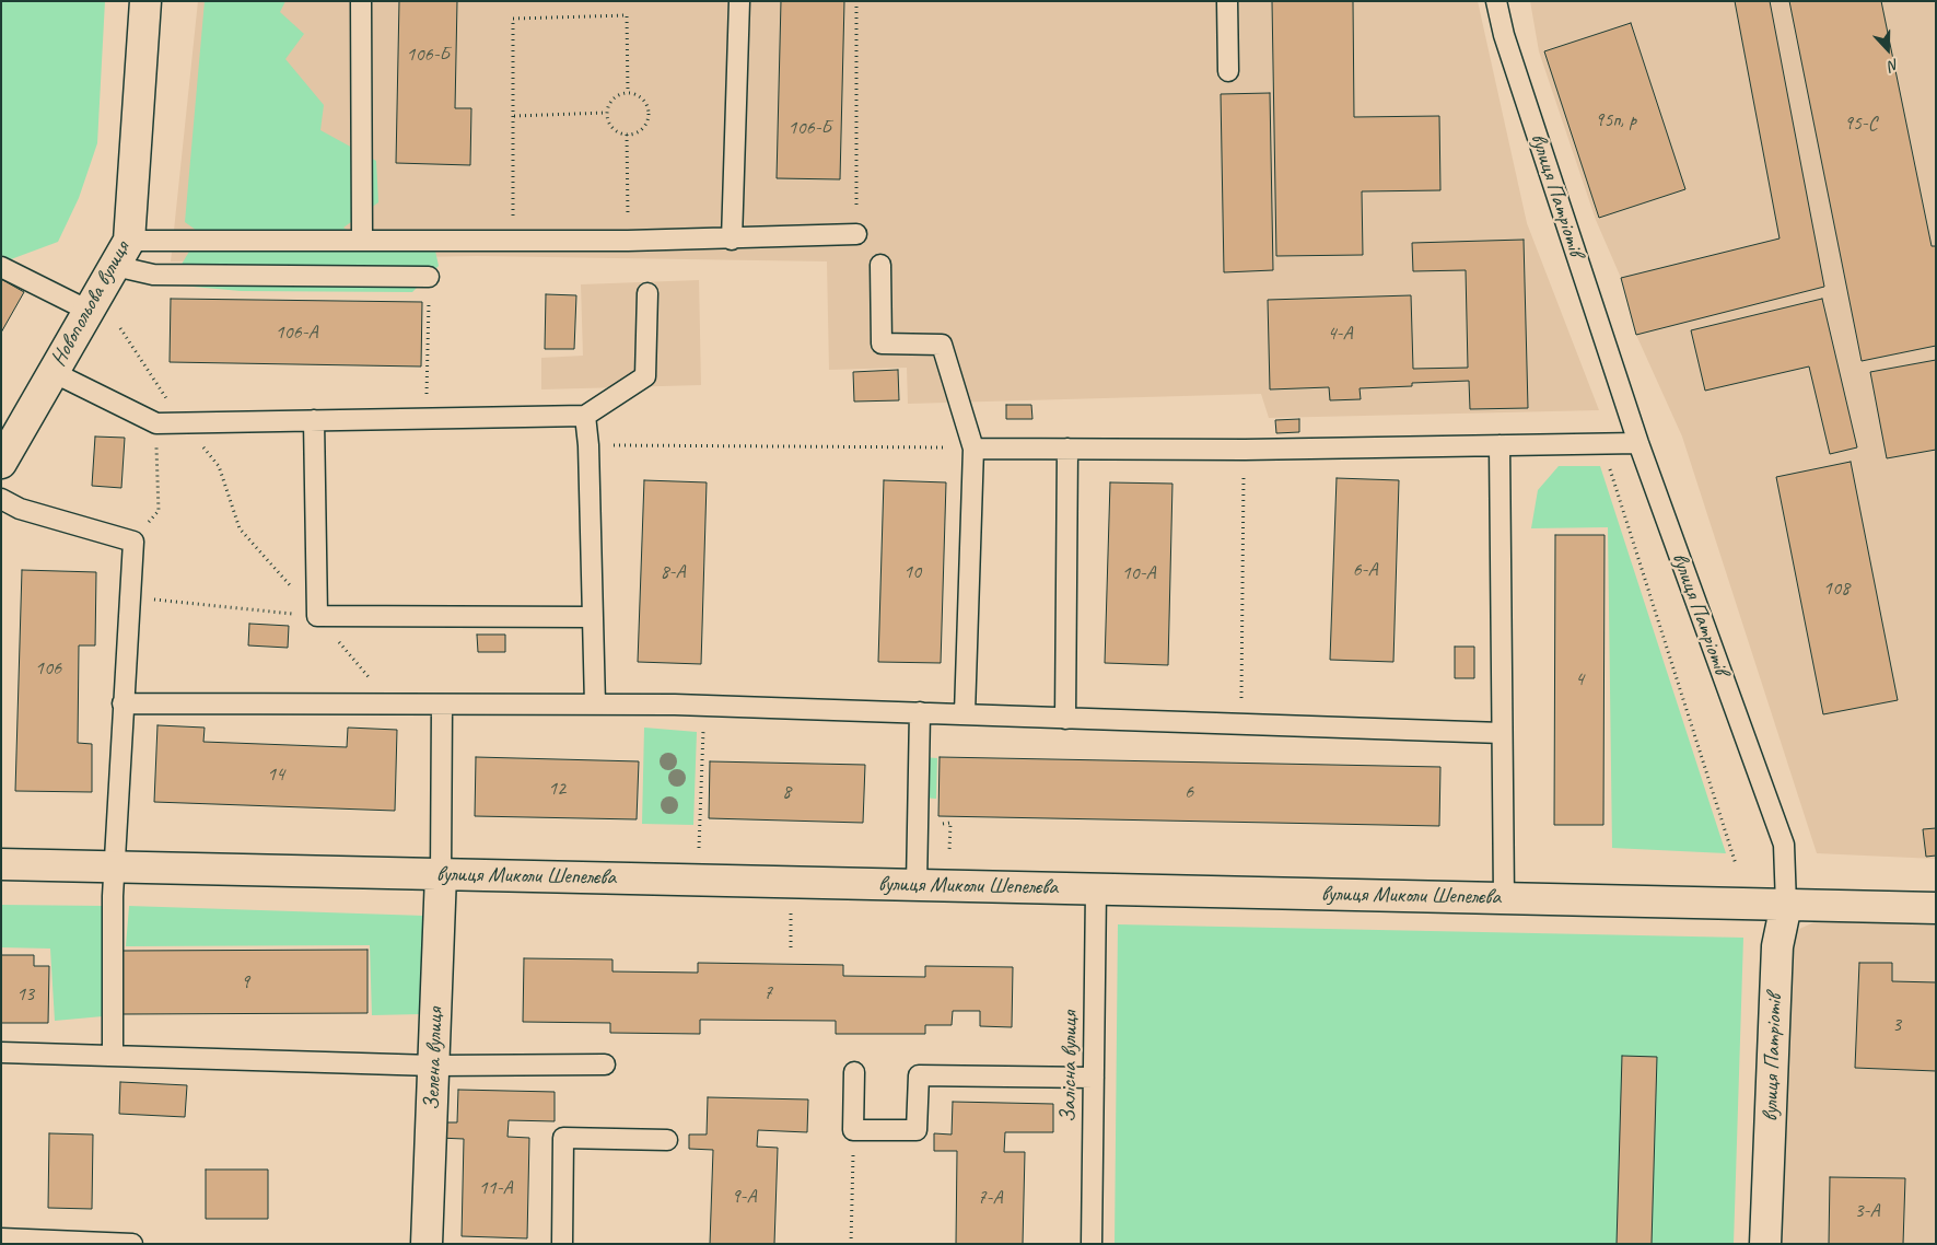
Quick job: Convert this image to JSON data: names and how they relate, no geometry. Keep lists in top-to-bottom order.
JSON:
{
  "streets": {
    "street": [
      "вулиця Патріотів",
      "Новопольова вулиця",
      "вулиця Миколи Шепелєва",
      "Зелена вулиця"
    ],
    "lane": ["Залісна вулиця"]
  },
  "crossings": [
    ["вулиця Патріотів", "вулиця Миколи Шепелєва"],
    ["вулиця Миколи Шепелєва", "Зелена вулиця"],
    ["вулиця Миколи Шепелєва", "Залісна вулиця"]
  ],
  "house_numbers": [
    "106-Б",
    "95п, р",
    "95-С",
    "106-Б",
    "106-А",
    "4-А",
    "6-А",
    "8-А",
    "10",
    "10-А",
    "108",
    "106",
    "4",
    "14",
    "12",
    "8",
    "6",
    "9",
    "7",
    "13",
    "3",
    "11-А",
    "9-А",
    "7-А",
    "3-А"
  ],
  "north": "bottom"
}
